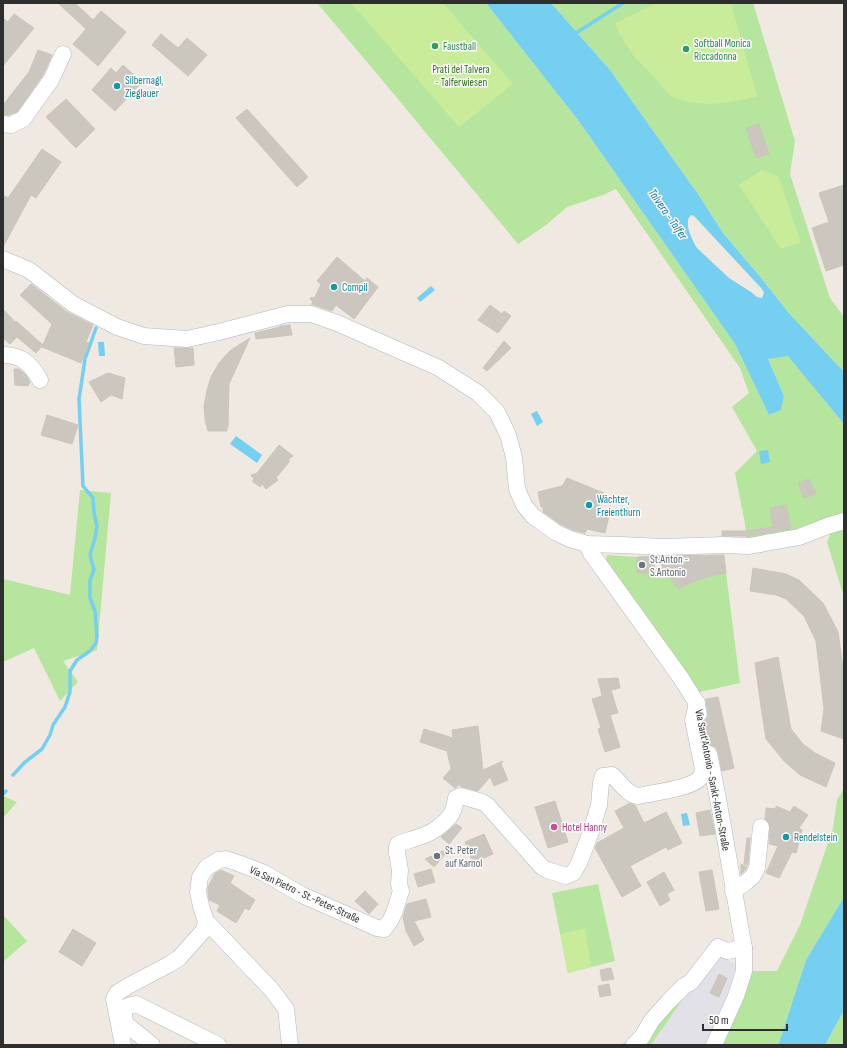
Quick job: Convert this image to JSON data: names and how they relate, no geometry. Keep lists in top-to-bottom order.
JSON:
{
  "streets": {
    "street": ["Via Sant'Antonio - Sankt-Anton-Straße", "Via San Pietro - St.-Peter-Straße"]
  },
  "crossings": [
    ["Via Sant'Antonio - Sankt-Anton-Straße", "Via San Pietro - St.-Peter-Straße"]
  ],
  "water": ["Talvera - Talfer"],
  "parks": ["Prati del Talvera - Talferwiesen"],
  "places": [
    "Faustball",
    "Softball Monica Riccadonna",
    "Silbernagl, Zieglauer",
    "Compil",
    "Wächter, Freienthurn",
    "St.Anton - S.Antonio",
    "Hotel Hanny",
    "Rendelstein",
    "St. Peter auf Karnol"
  ],
  "scale_bar": "50 m"
}
